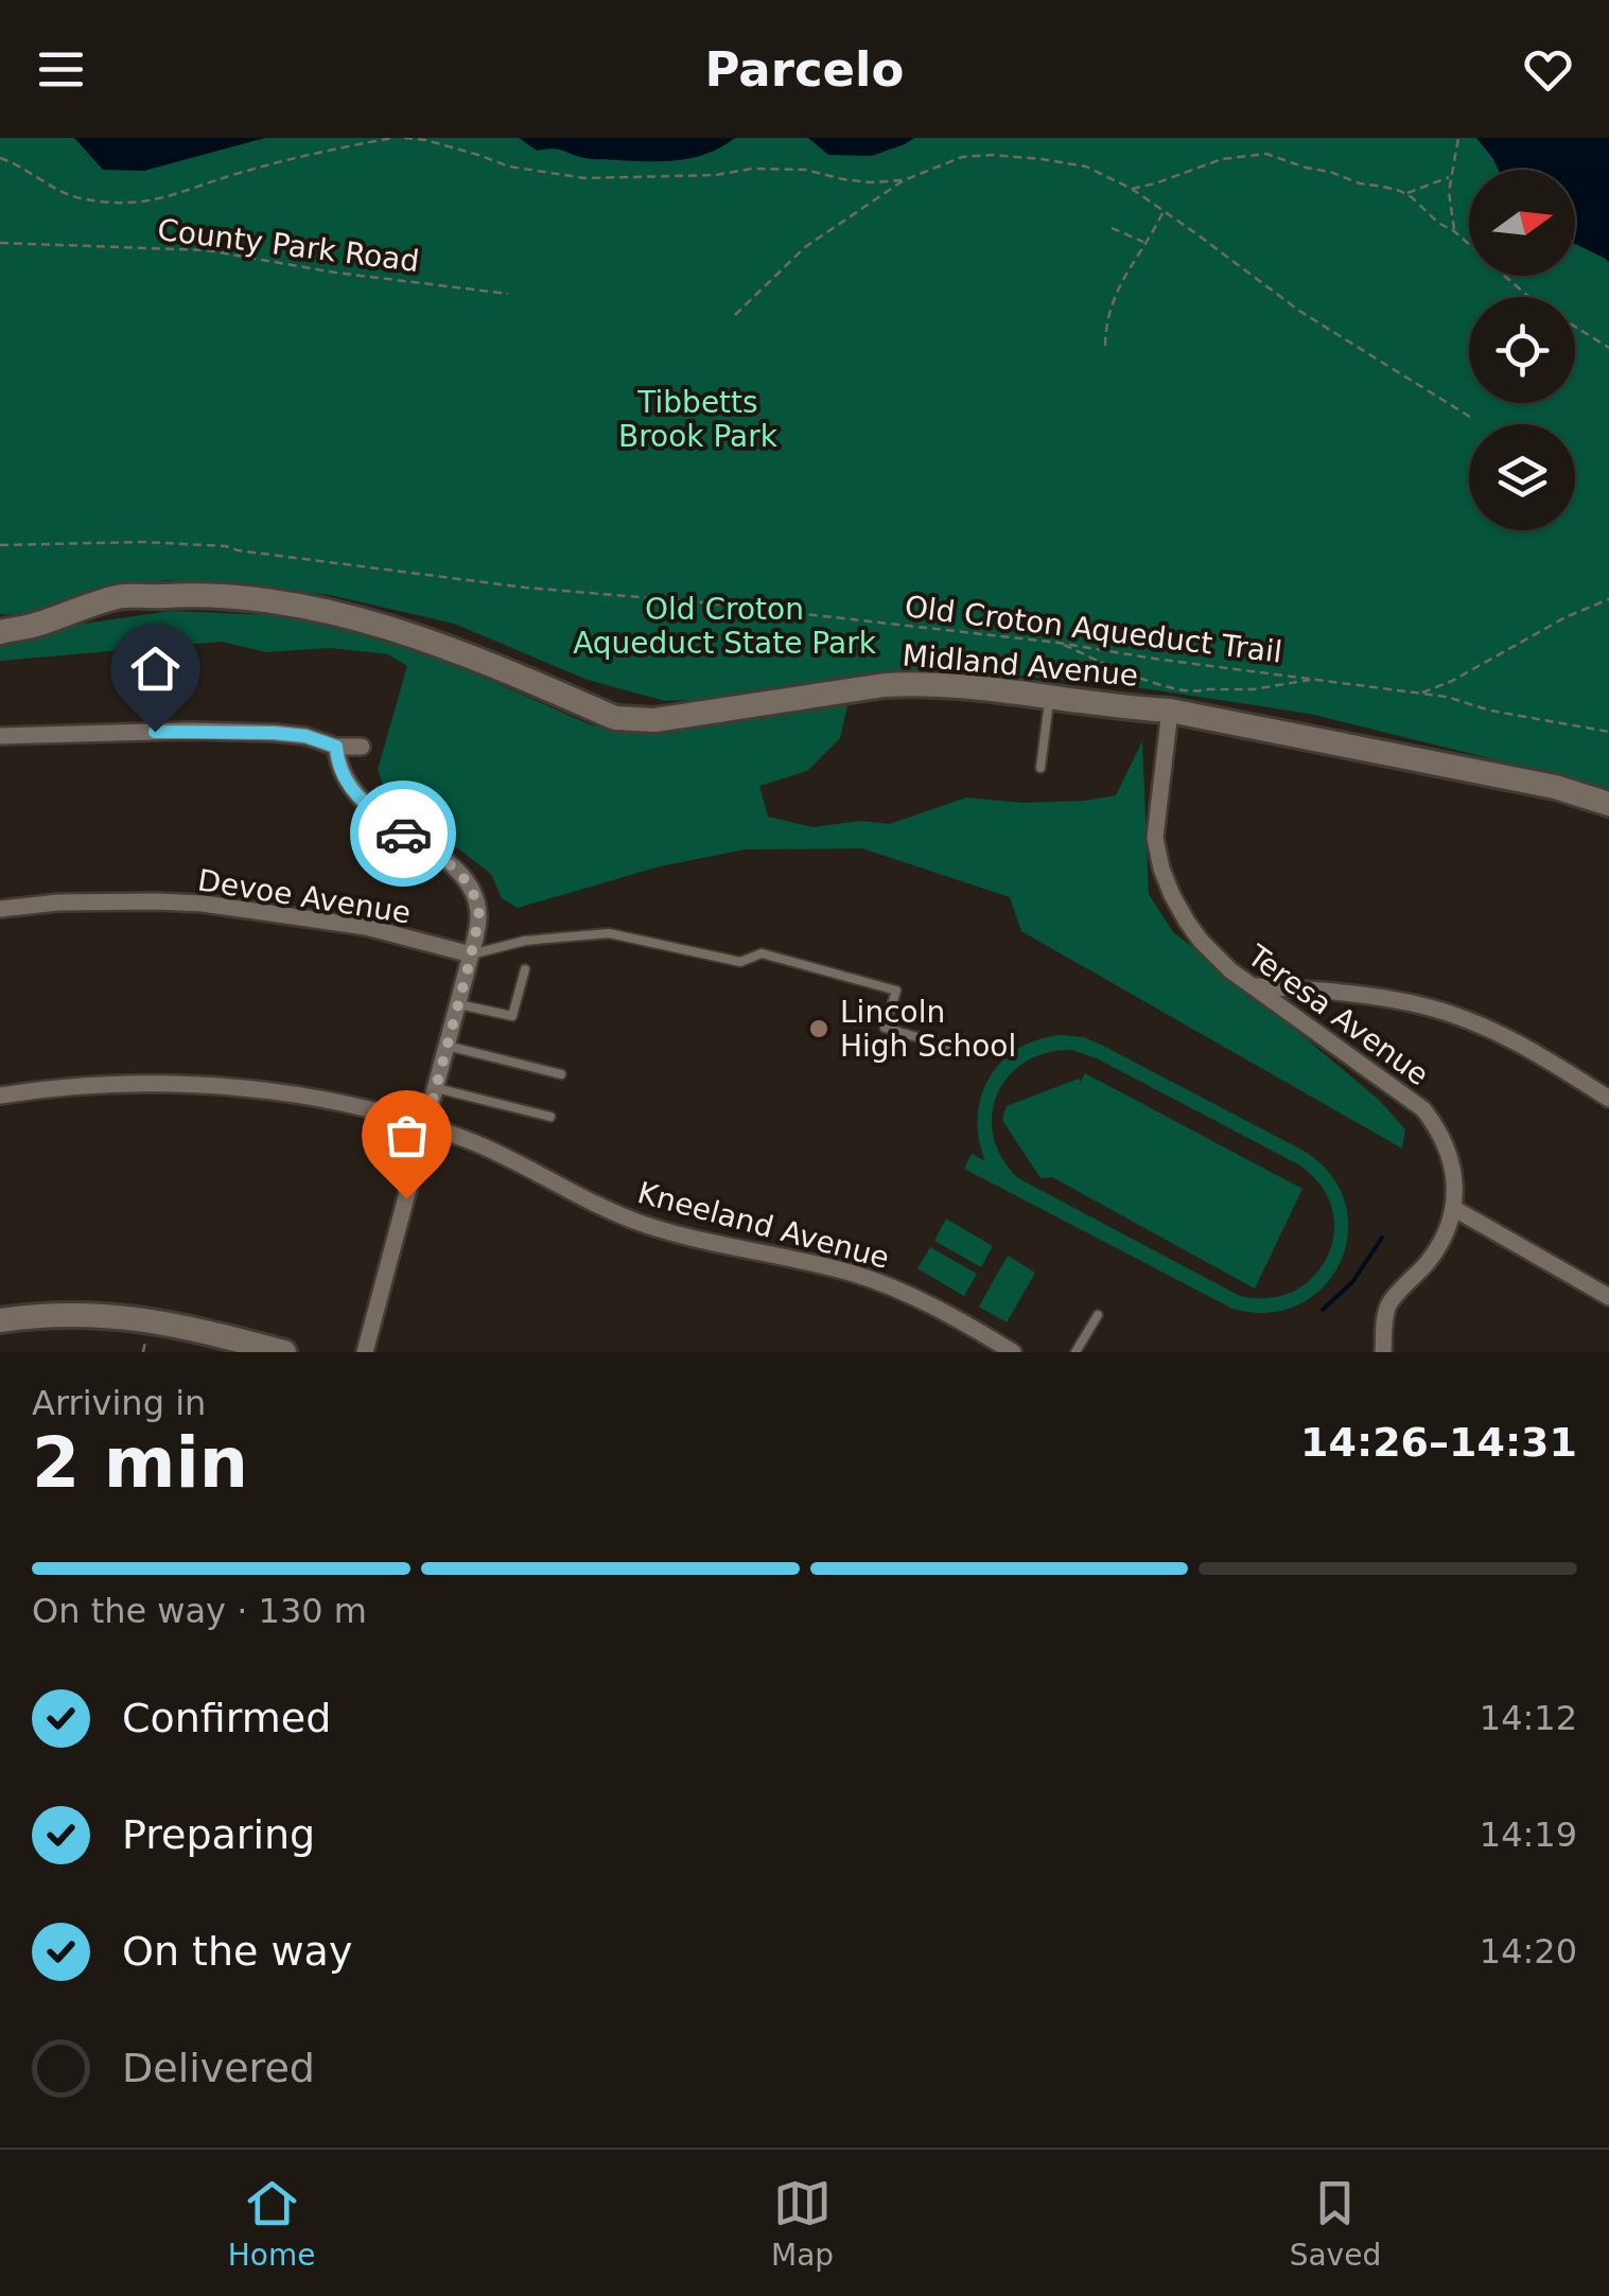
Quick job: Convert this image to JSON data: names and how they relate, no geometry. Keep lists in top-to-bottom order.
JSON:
{
  "streets": {
    "street": [
      "Midland Avenue",
      "Devoe Avenue",
      "Teresa Avenue",
      "Kneeland Avenue"
    ],
    "path": ["County Park Road", "Old Croton Aqueduct Trail"]
  },
  "crossings": [
    ["Midland Avenue", "Teresa Avenue"]
  ],
  "parks": ["Tibbetts Brook Park", "Old Croton Aqueduct State Park"],
  "places": ["Lincoln High School"],
  "north": "right",
  "page": {
    "header": "Parcelo",
    "heading": ["2 min", "Arriving in", "14:26–14:31"],
    "bar": "On the way · 130 m",
    "list": [
      ["Confirmed", "14:12"],
      ["Preparing", "14:19"],
      ["On the way", "14:20"],
      "Delivered"
    ],
    "tabs": ["Home", "Map", "Saved"]
  }
}
